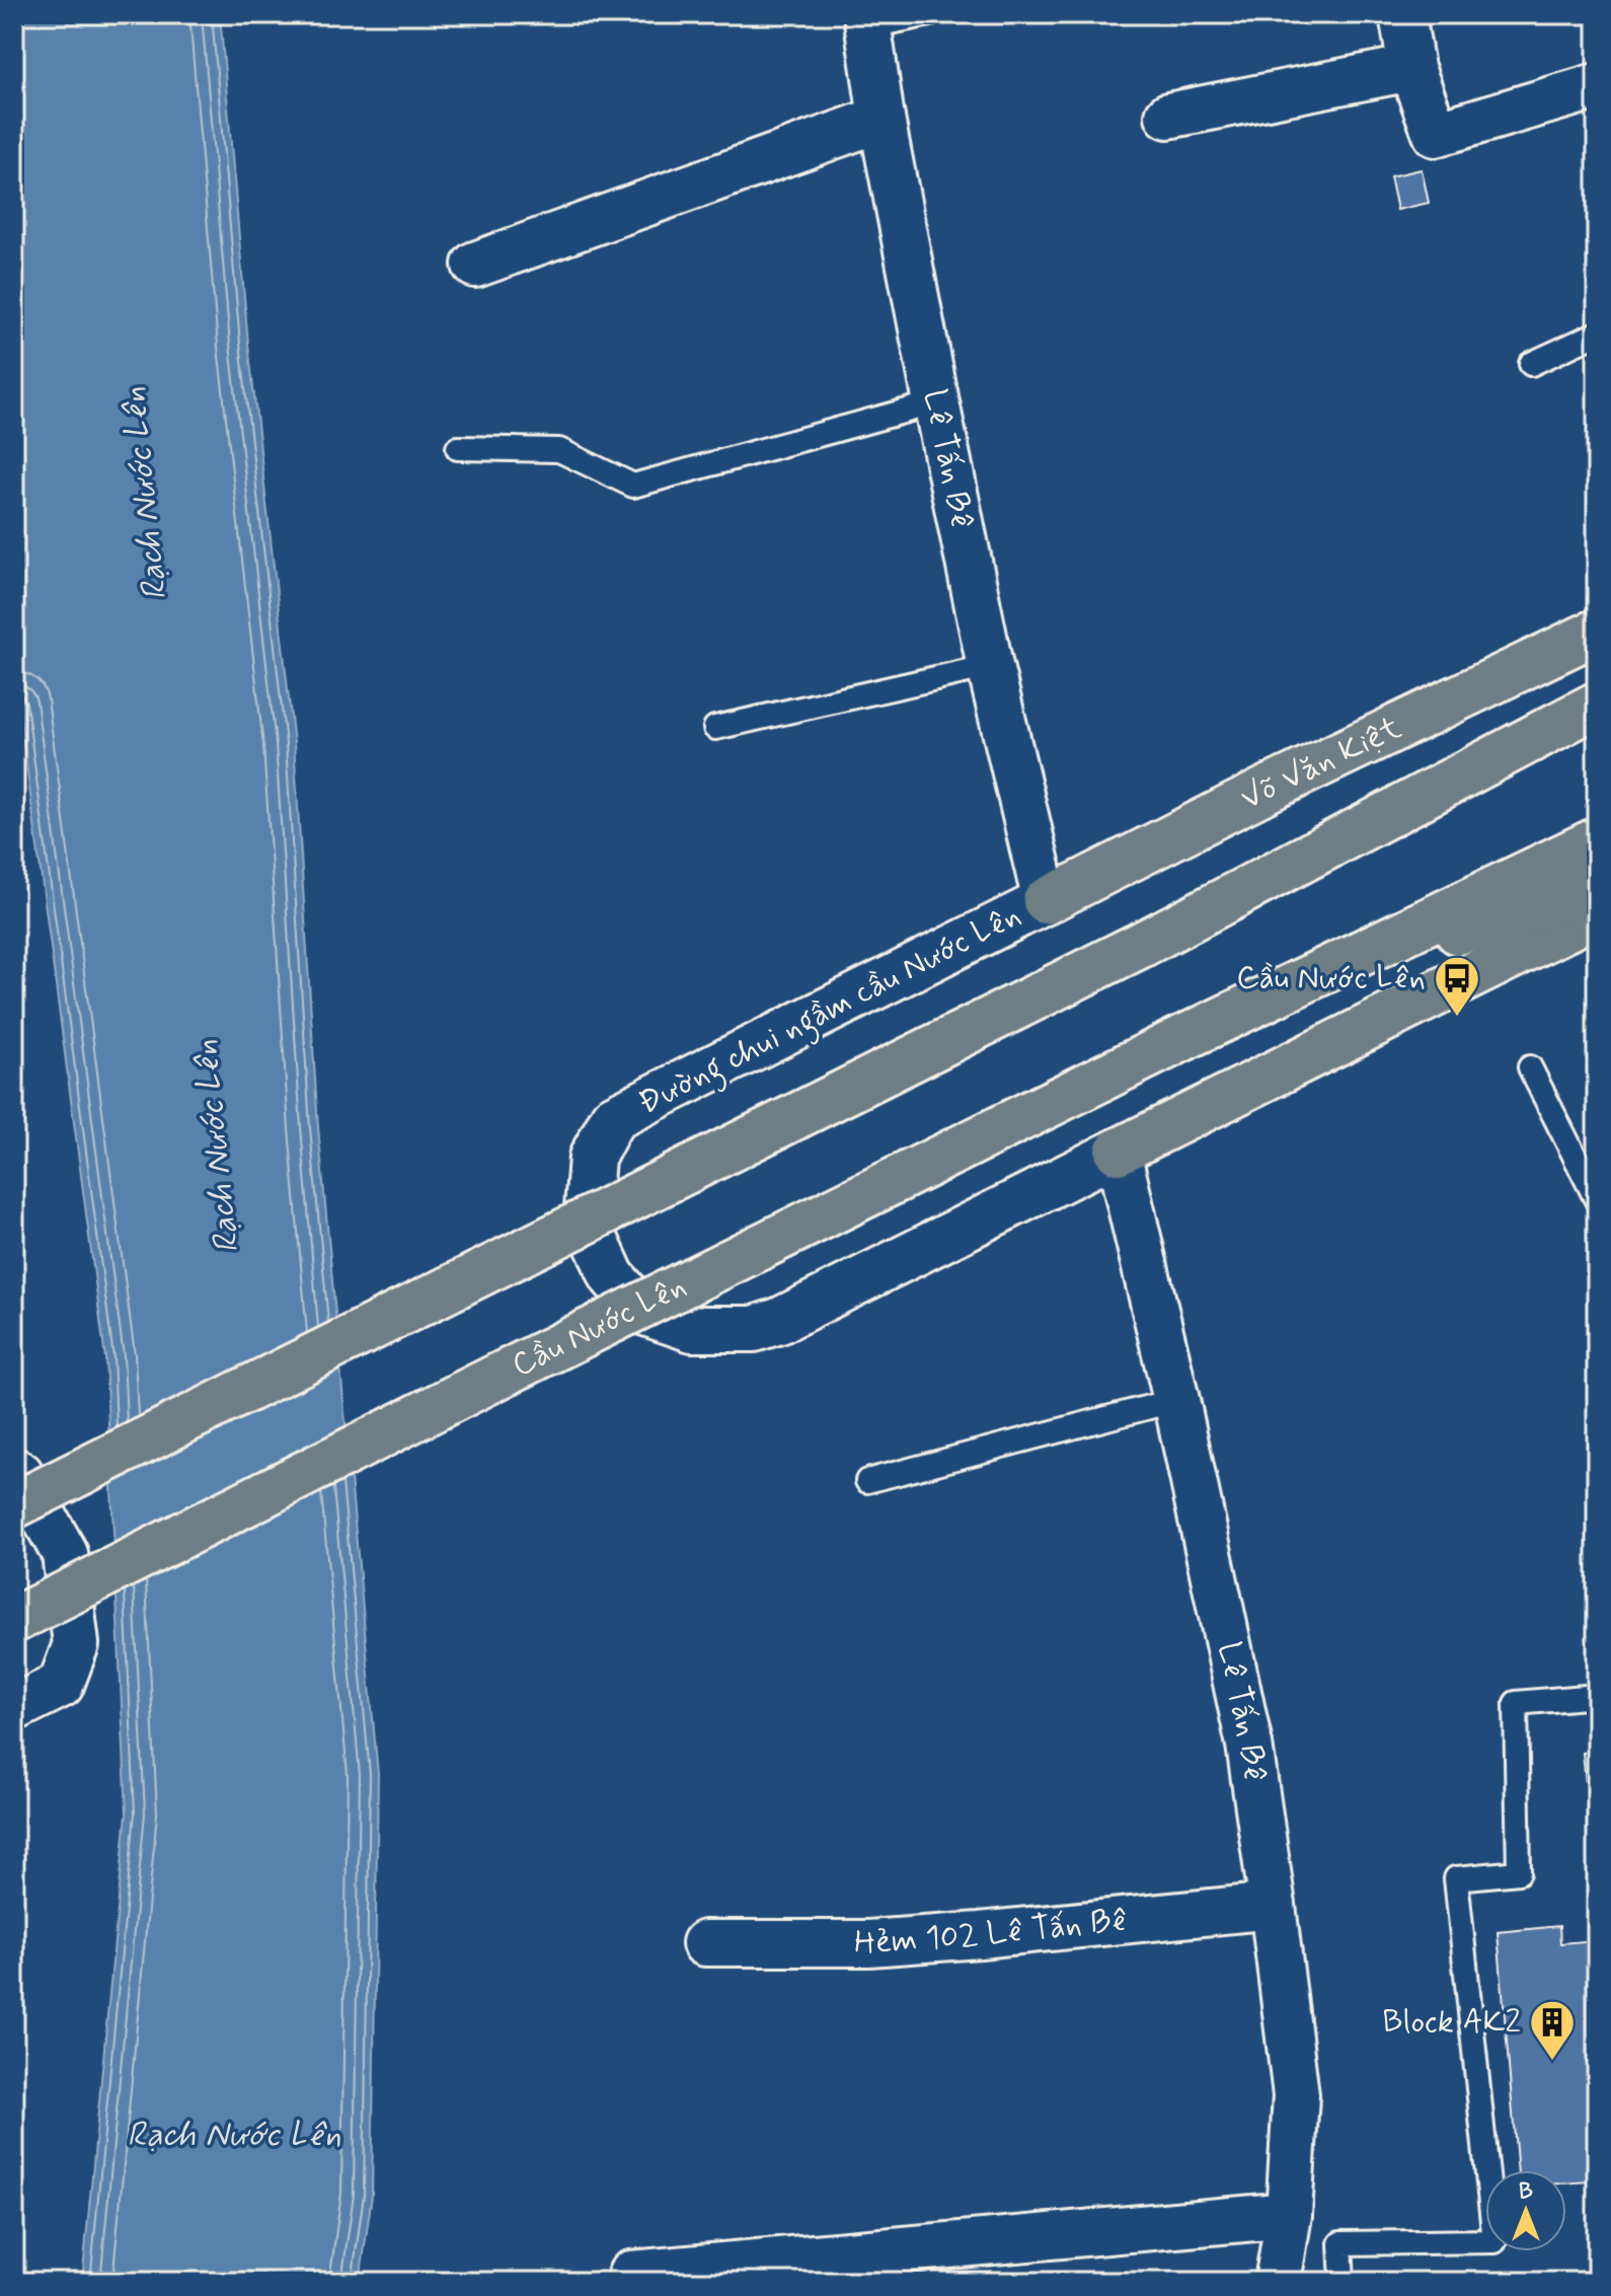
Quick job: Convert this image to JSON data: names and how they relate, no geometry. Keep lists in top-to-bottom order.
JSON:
{
  "streets": {
    "main road": ["Võ Văn Kiệt", "Cầu Nước Lên"],
    "street": ["Lê Tấn Bê", "Đường chui ngầm cầu Nước Lên", "Hẻm 102 Lê Tấn Bê"]
  },
  "crossings": [
    ["Lê Tấn Bê", "Võ Văn Kiệt"],
    ["Lê Tấn Bê", "Đường chui ngầm cầu Nước Lên"],
    ["Lê Tấn Bê", "Hẻm 102 Lê Tấn Bê"],
    ["Võ Văn Kiệt", "Đường chui ngầm cầu Nước Lên"]
  ],
  "water": ["Rạch Nước Lên"],
  "places": {
    "bus stop": ["Cầu Nước Lên"],
    "building": ["Block AK2"]
  },
  "north": "top"
}
